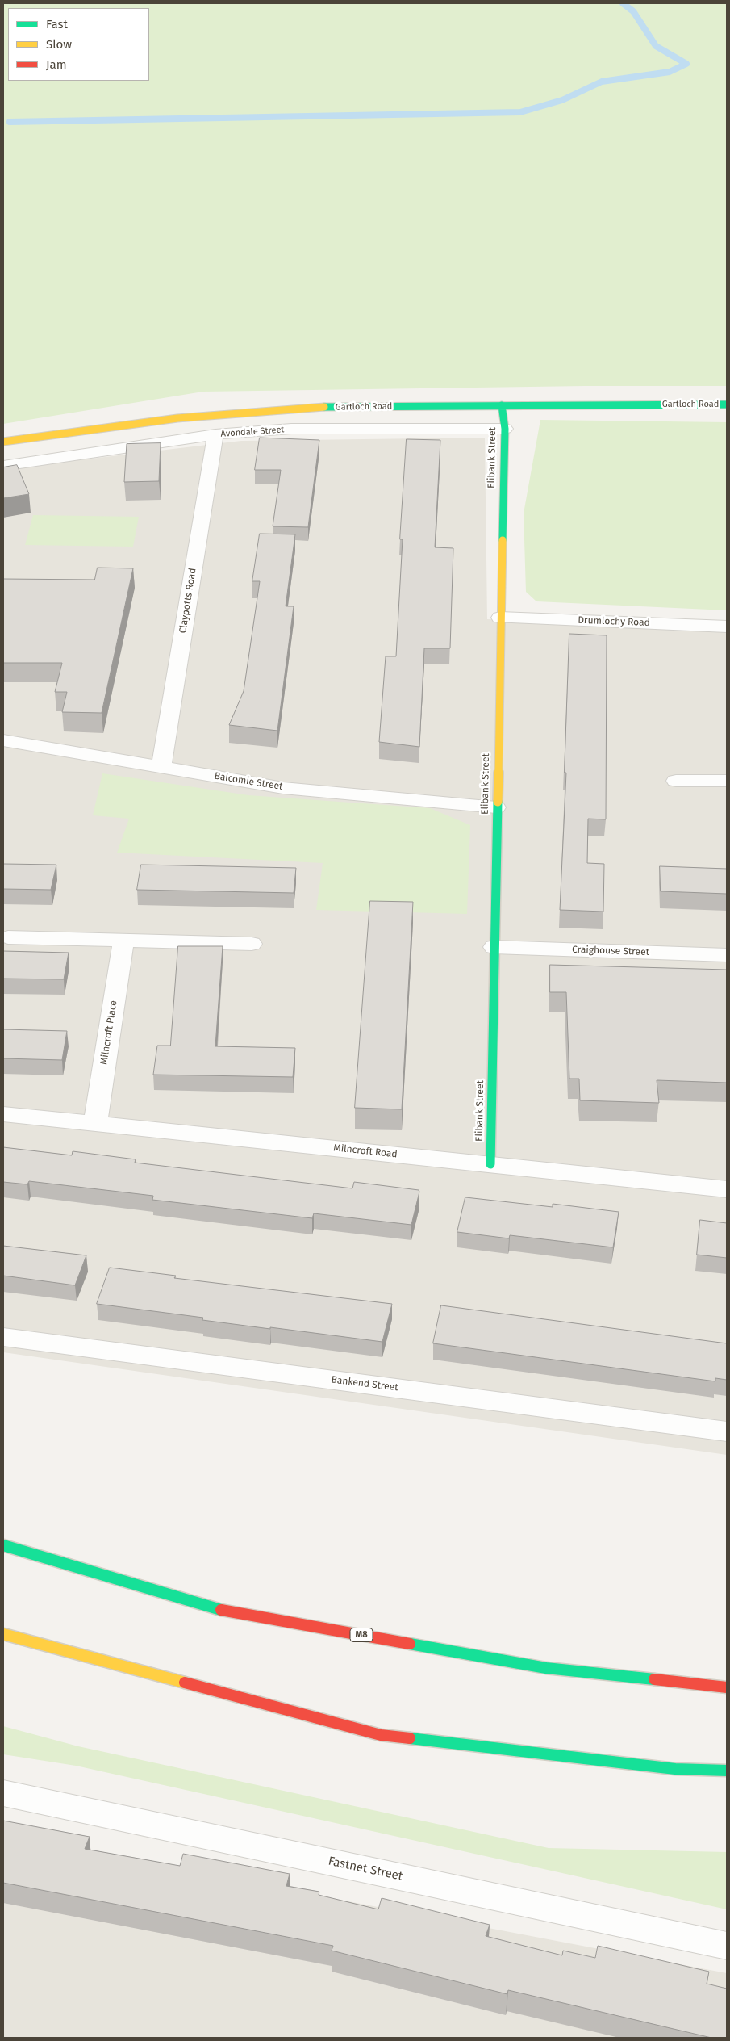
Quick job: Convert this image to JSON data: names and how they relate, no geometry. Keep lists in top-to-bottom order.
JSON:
{
  "streets": {
    "main road": ["Gartloch Road", "Elibank Street", "M8"],
    "street": [
      "Avondale Street",
      "Claypotts Road",
      "Drumlochy Road",
      "Balcomie Street",
      "Craighouse Street",
      "Milncroft Place",
      "Milncroft Road",
      "Bankend Street",
      "Fastnet Street"
    ]
  },
  "crossings": [
    ["Gartloch Road", "Elibank Street"],
    ["Avondale Street", "Elibank Street"],
    ["Avondale Street", "Claypotts Road"],
    ["Elibank Street", "Drumlochy Road"],
    ["Elibank Street", "Balcomie Street"],
    ["Elibank Street", "Craighouse Street"],
    ["Elibank Street", "Milncroft Road"],
    ["Claypotts Road", "Balcomie Street"],
    ["Milncroft Place", "Milncroft Road"]
  ],
  "legend": ["Fast", "Slow", "Jam"]
}
